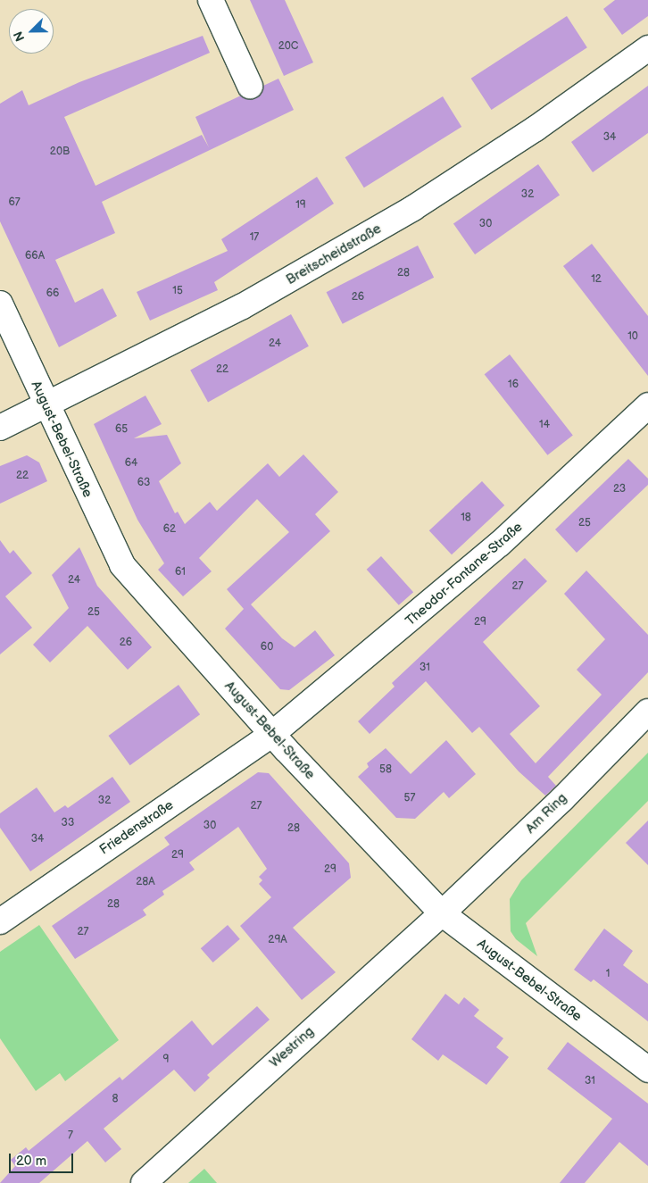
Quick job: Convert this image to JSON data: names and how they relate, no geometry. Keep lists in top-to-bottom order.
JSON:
{
  "streets": {
    "street": [
      "Breitscheidstraße",
      "August-Bebel-Straße",
      "Theodor-Fontane-Straße",
      "Am Ring",
      "Friedenstraße",
      "Westring"
    ]
  },
  "crossings": [
    ["Breitscheidstraße", "August-Bebel-Straße"],
    ["August-Bebel-Straße", "Theodor-Fontane-Straße"],
    ["August-Bebel-Straße", "Am Ring"],
    ["August-Bebel-Straße", "Friedenstraße"],
    ["August-Bebel-Straße", "Westring"],
    ["Theodor-Fontane-Straße", "Friedenstraße"],
    ["Am Ring", "Westring"]
  ],
  "house_numbers": [
    "20C",
    "34",
    "20B",
    "32",
    "67",
    "19",
    "30",
    "17",
    "66A",
    "28",
    "12",
    "15",
    "66",
    "26",
    "10",
    "24",
    "22",
    "16",
    "14",
    "65",
    "64",
    "22",
    "63",
    "23",
    "18",
    "25",
    "62",
    "61",
    "24",
    "27",
    "25",
    "29",
    "26",
    "60",
    "31",
    "58",
    "57",
    "32",
    "27",
    "33",
    "30",
    "28",
    "34",
    "29",
    "29",
    "28A",
    "28",
    "27",
    "29A",
    "1",
    "9",
    "31",
    "8",
    "7"
  ],
  "scale_bar": "20 m",
  "north": "bottom left"
}
